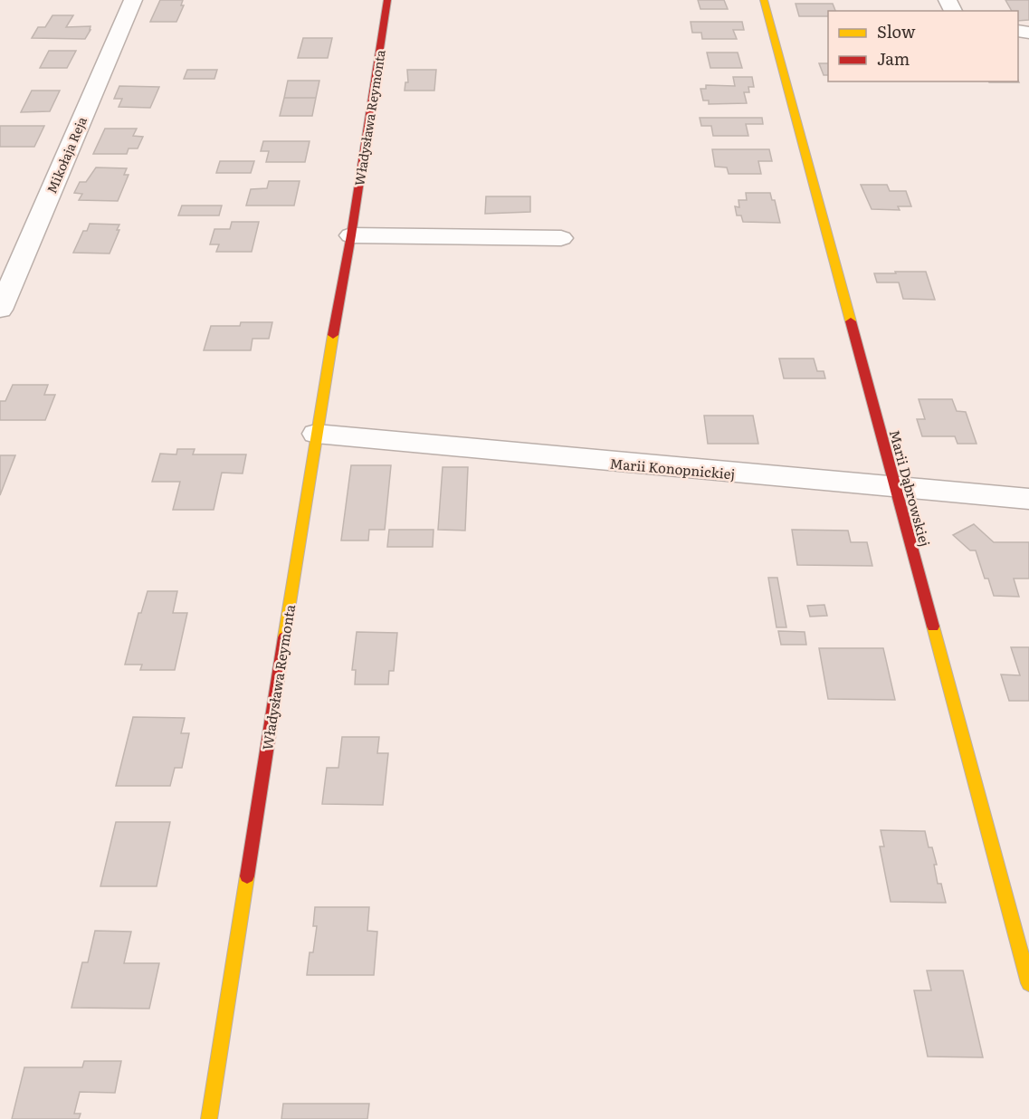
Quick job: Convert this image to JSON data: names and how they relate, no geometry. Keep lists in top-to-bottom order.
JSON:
{
  "streets": {
    "street": [
      "Władysława Reymonta",
      "Mikołaja Reja",
      "Marii Konopnickiej",
      "Marii Dąbrowskiej"
    ]
  },
  "crossings": [
    ["Władysława Reymonta", "Marii Konopnickiej"],
    ["Marii Konopnickiej", "Marii Dąbrowskiej"]
  ],
  "legend": ["Slow", "Jam"]
}
